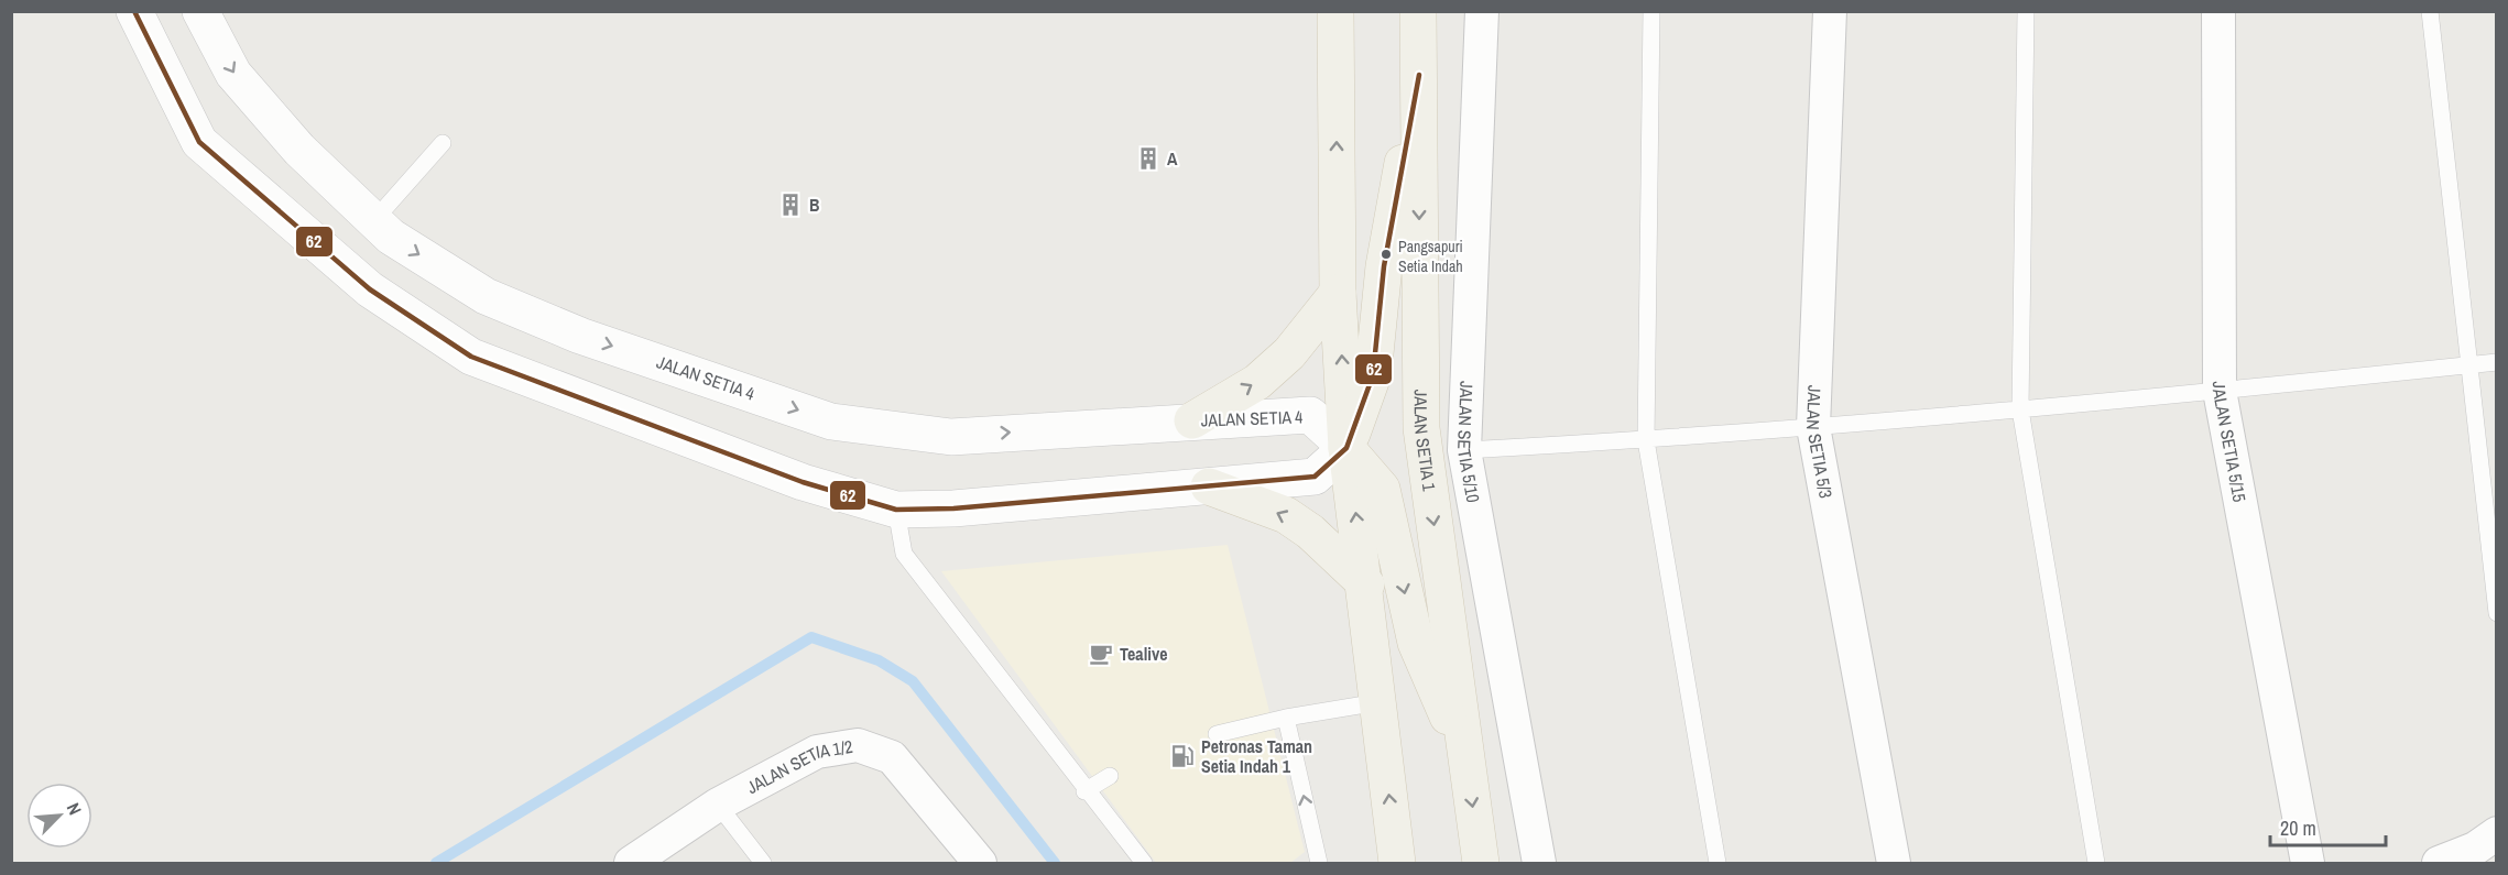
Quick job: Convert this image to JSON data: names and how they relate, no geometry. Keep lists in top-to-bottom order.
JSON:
{
  "streets": {
    "main road": ["JALAN SETIA 1"],
    "street": [
      "JALAN SETIA 4",
      "JALAN SETIA 5/10",
      "JALAN SETIA 5/3",
      "JALAN SETIA 5/15",
      "JALAN SETIA 1/2"
    ]
  },
  "places": {
    "building": ["A", "B"],
    "other": ["Pangsapuri Setia Indah"],
    "cafe": ["Tealive"],
    "fuel station": ["Petronas Taman Setia Indah 1"]
  },
  "lines": ["transit line 62"],
  "scale_bar": "20 m",
  "north": "top right"
}
